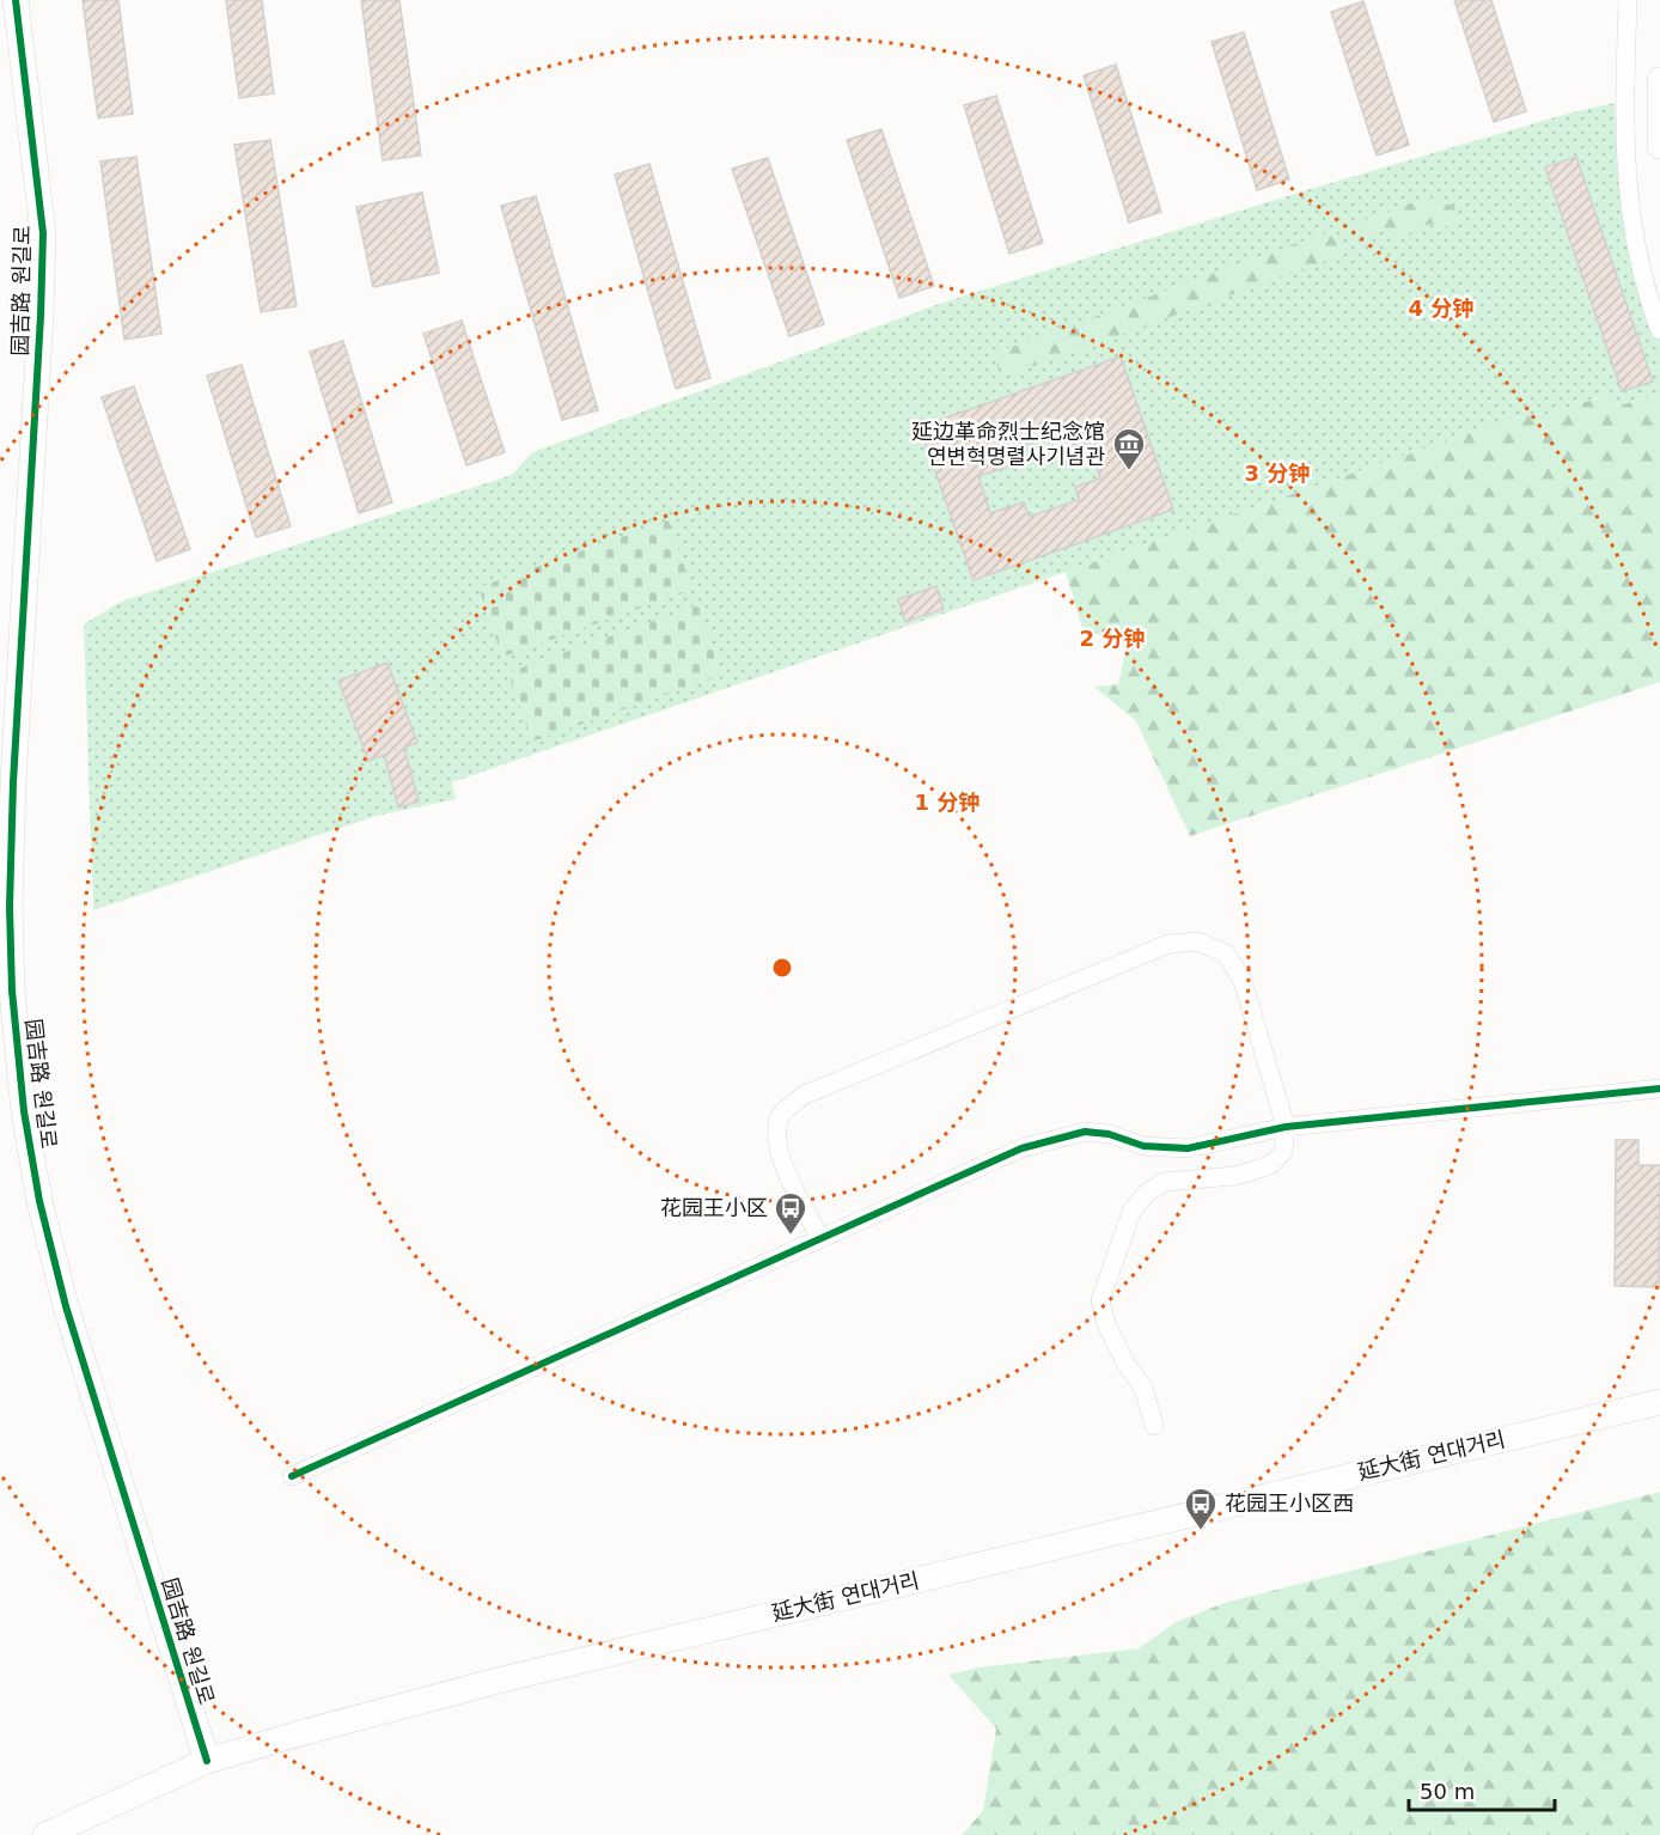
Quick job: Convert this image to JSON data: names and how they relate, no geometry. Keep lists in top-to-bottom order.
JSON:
{
  "streets": {
    "street": ["园吉路 원길로", "延大街 연대거리"]
  },
  "crossings": [
    ["园吉路 원길로", "延大街 연대거리"]
  ],
  "places": {
    "museum": ["延边革命烈士纪念馆 연변혁명렬사기념관"],
    "bus stop": ["花园王小区", "花园王小区西"]
  },
  "scale_bar": "50 m",
  "rings": [
    "4 分钟",
    "3 分钟",
    "2 分钟",
    "1 分钟"
  ]
}
